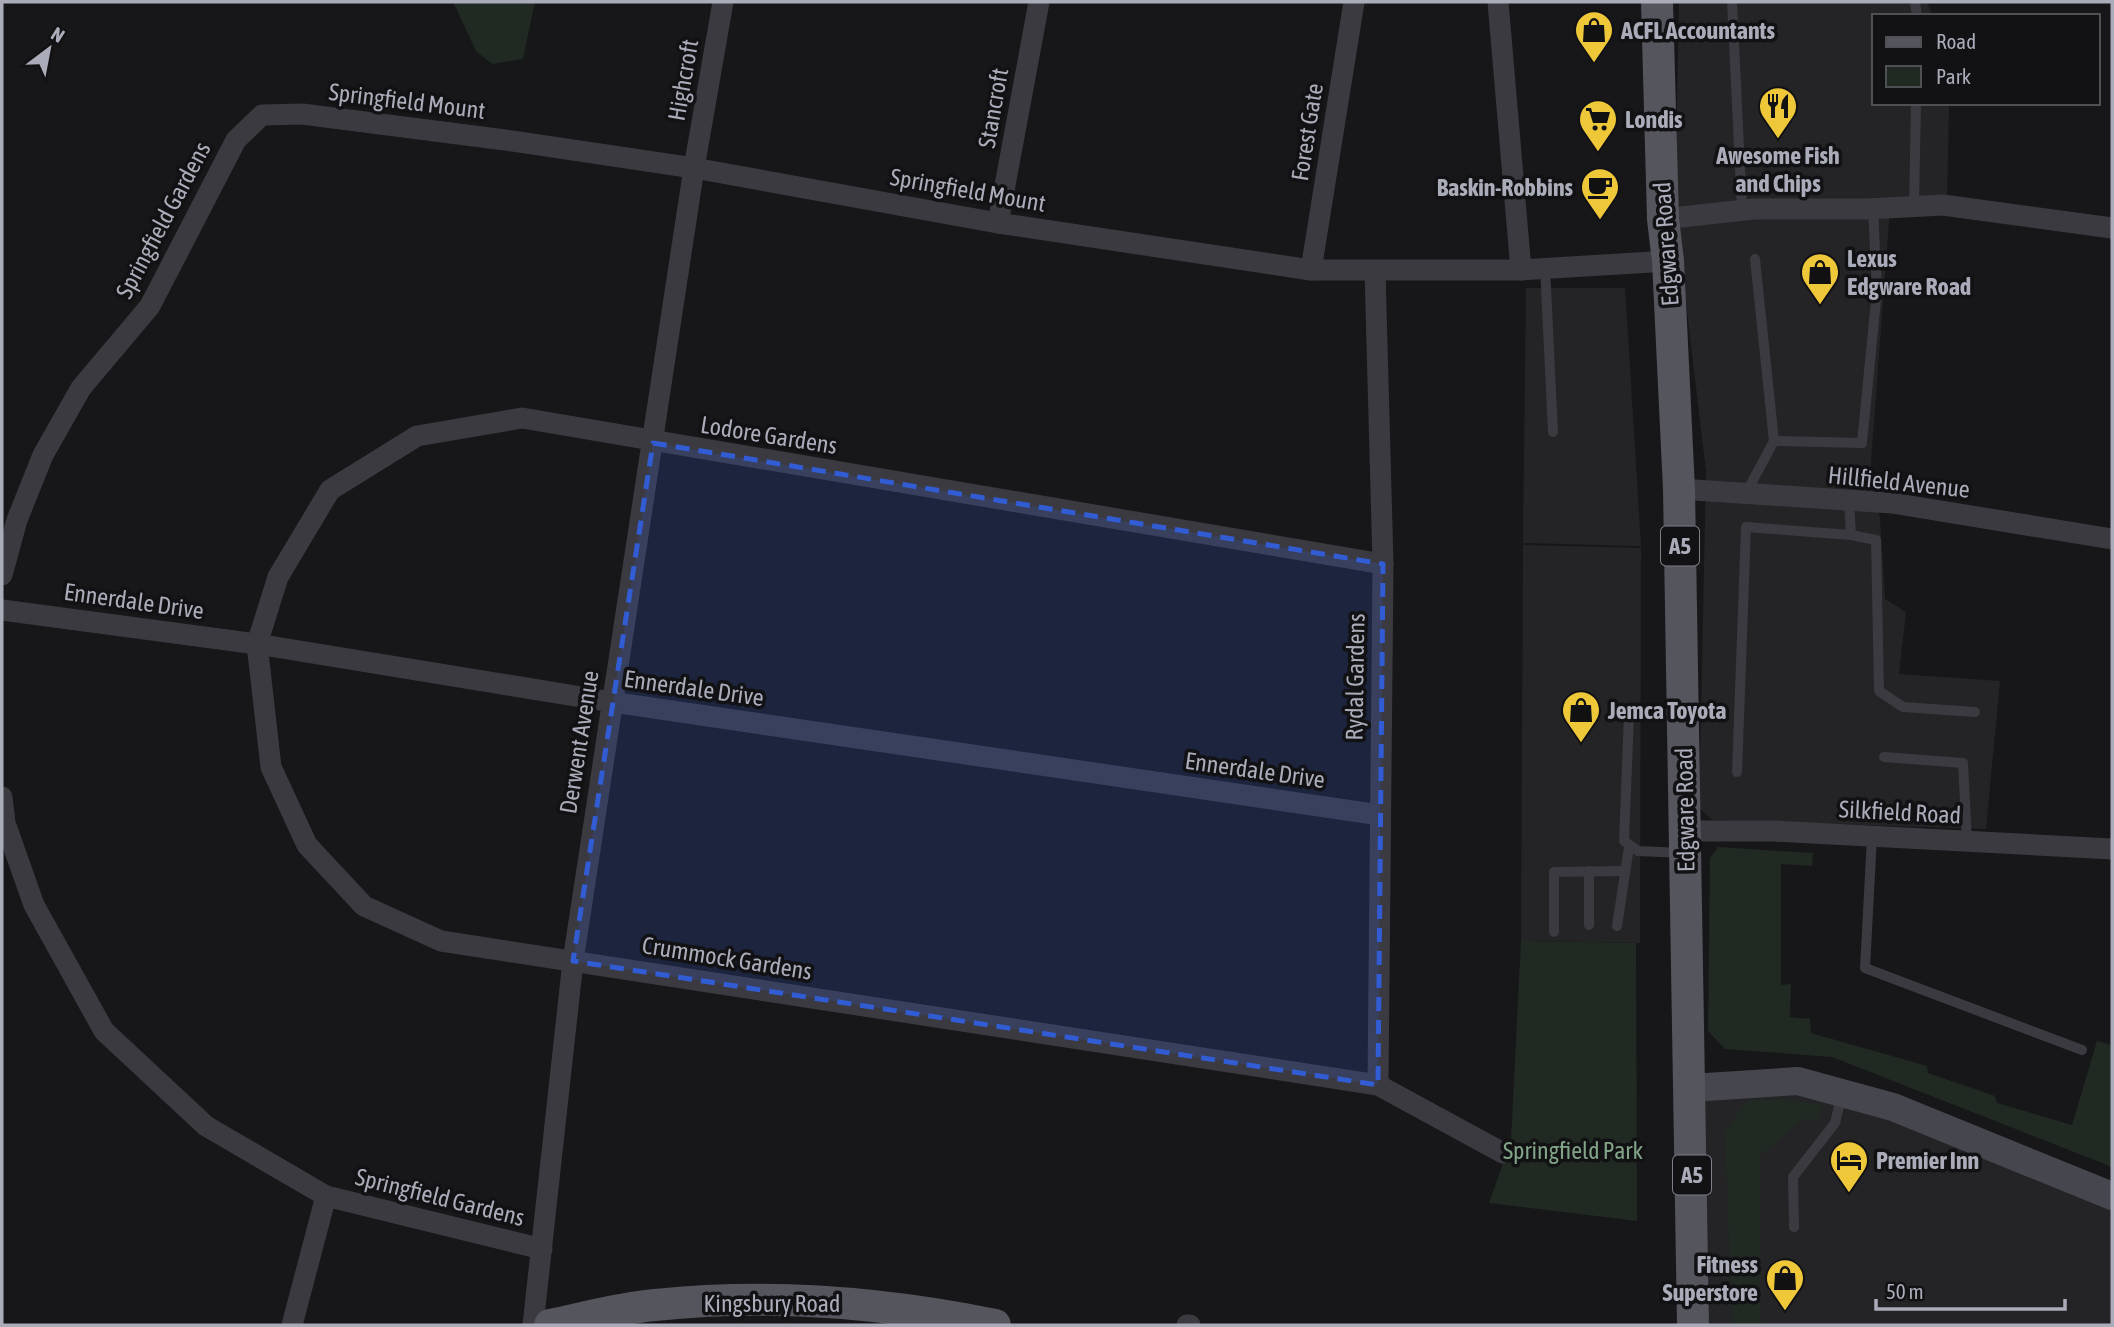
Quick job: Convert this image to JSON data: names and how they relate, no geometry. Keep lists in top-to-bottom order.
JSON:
{
  "streets": {
    "main road": ["Edgware Road", "A5", "Kingsbury Road"],
    "street": [
      "Highcroft",
      "Springfield Mount",
      "Stancroft",
      "Forest Gate",
      "Springfield Gardens",
      "Lodore Gardens",
      "Hillfield Avenue",
      "Ennerdale Drive",
      "Rydal Gardens",
      "Derwent Avenue",
      "Silkfield Road",
      "Crummock Gardens"
    ]
  },
  "crossings": [
    ["Highcroft", "Springfield Mount"],
    ["Highcroft", "Derwent Avenue"],
    ["Springfield Mount", "Stancroft"],
    ["Springfield Mount", "Forest Gate"],
    ["Springfield Mount", "Springfield Gardens"],
    ["Springfield Mount", "Edgware Road"],
    ["Springfield Mount", "Rydal Gardens"],
    ["Springfield Mount", "Derwent Avenue"],
    ["Springfield Gardens", "Derwent Avenue"],
    ["Edgware Road", "Hillfield Avenue"],
    ["Edgware Road", "Silkfield Road"],
    ["Lodore Gardens", "Ennerdale Drive"],
    ["Lodore Gardens", "Rydal Gardens"],
    ["Lodore Gardens", "Derwent Avenue"],
    ["Lodore Gardens", "Crummock Gardens"],
    ["Ennerdale Drive", "Rydal Gardens"],
    ["Ennerdale Drive", "Derwent Avenue"],
    ["Ennerdale Drive", "Crummock Gardens"],
    ["Rydal Gardens", "Crummock Gardens"],
    ["Derwent Avenue", "Crummock Gardens"]
  ],
  "parks": ["Springfield Park"],
  "places": {
    "shop": [
      "ACFL Accountants",
      "Lexus Edgware Road",
      "Jemca Toyota",
      "Fitness Superstore"
    ],
    "restaurant": ["Awesome Fish and Chips"],
    "supermarket": ["Londis"],
    "cafe": ["Baskin-Robbins"],
    "hotel": ["Premier Inn"]
  },
  "legend": ["Road", "Park"],
  "scale_bar": "50 m",
  "north": "top right"
}
